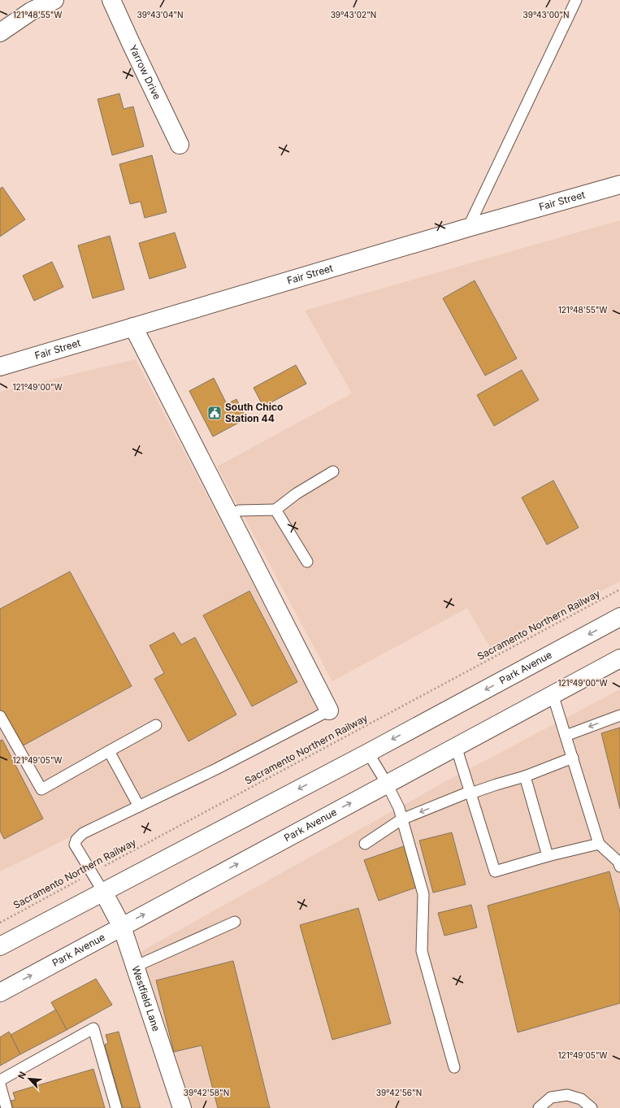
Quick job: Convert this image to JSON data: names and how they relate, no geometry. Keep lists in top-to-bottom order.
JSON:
{
  "streets": {
    "street": [
      "Yarrow Drive",
      "Fair Street",
      "Park Avenue",
      "Westfield Lane"
    ],
    "path": ["Sacramento Northern Railway"]
  },
  "crossings": [
    ["Park Avenue", "Westfield Lane"]
  ],
  "places": {
    "public building": ["South Chico Station 44"]
  },
  "north": "top left",
  "coordinates": [
    "121°48'55\"W",
    "39°43'04\"N",
    "39°43'00\"N",
    "39°43'02\"N",
    "121°49'00\"W",
    "121°49'05\"W",
    "39°42'58\"N",
    "39°42'56\"N"
  ]
}
